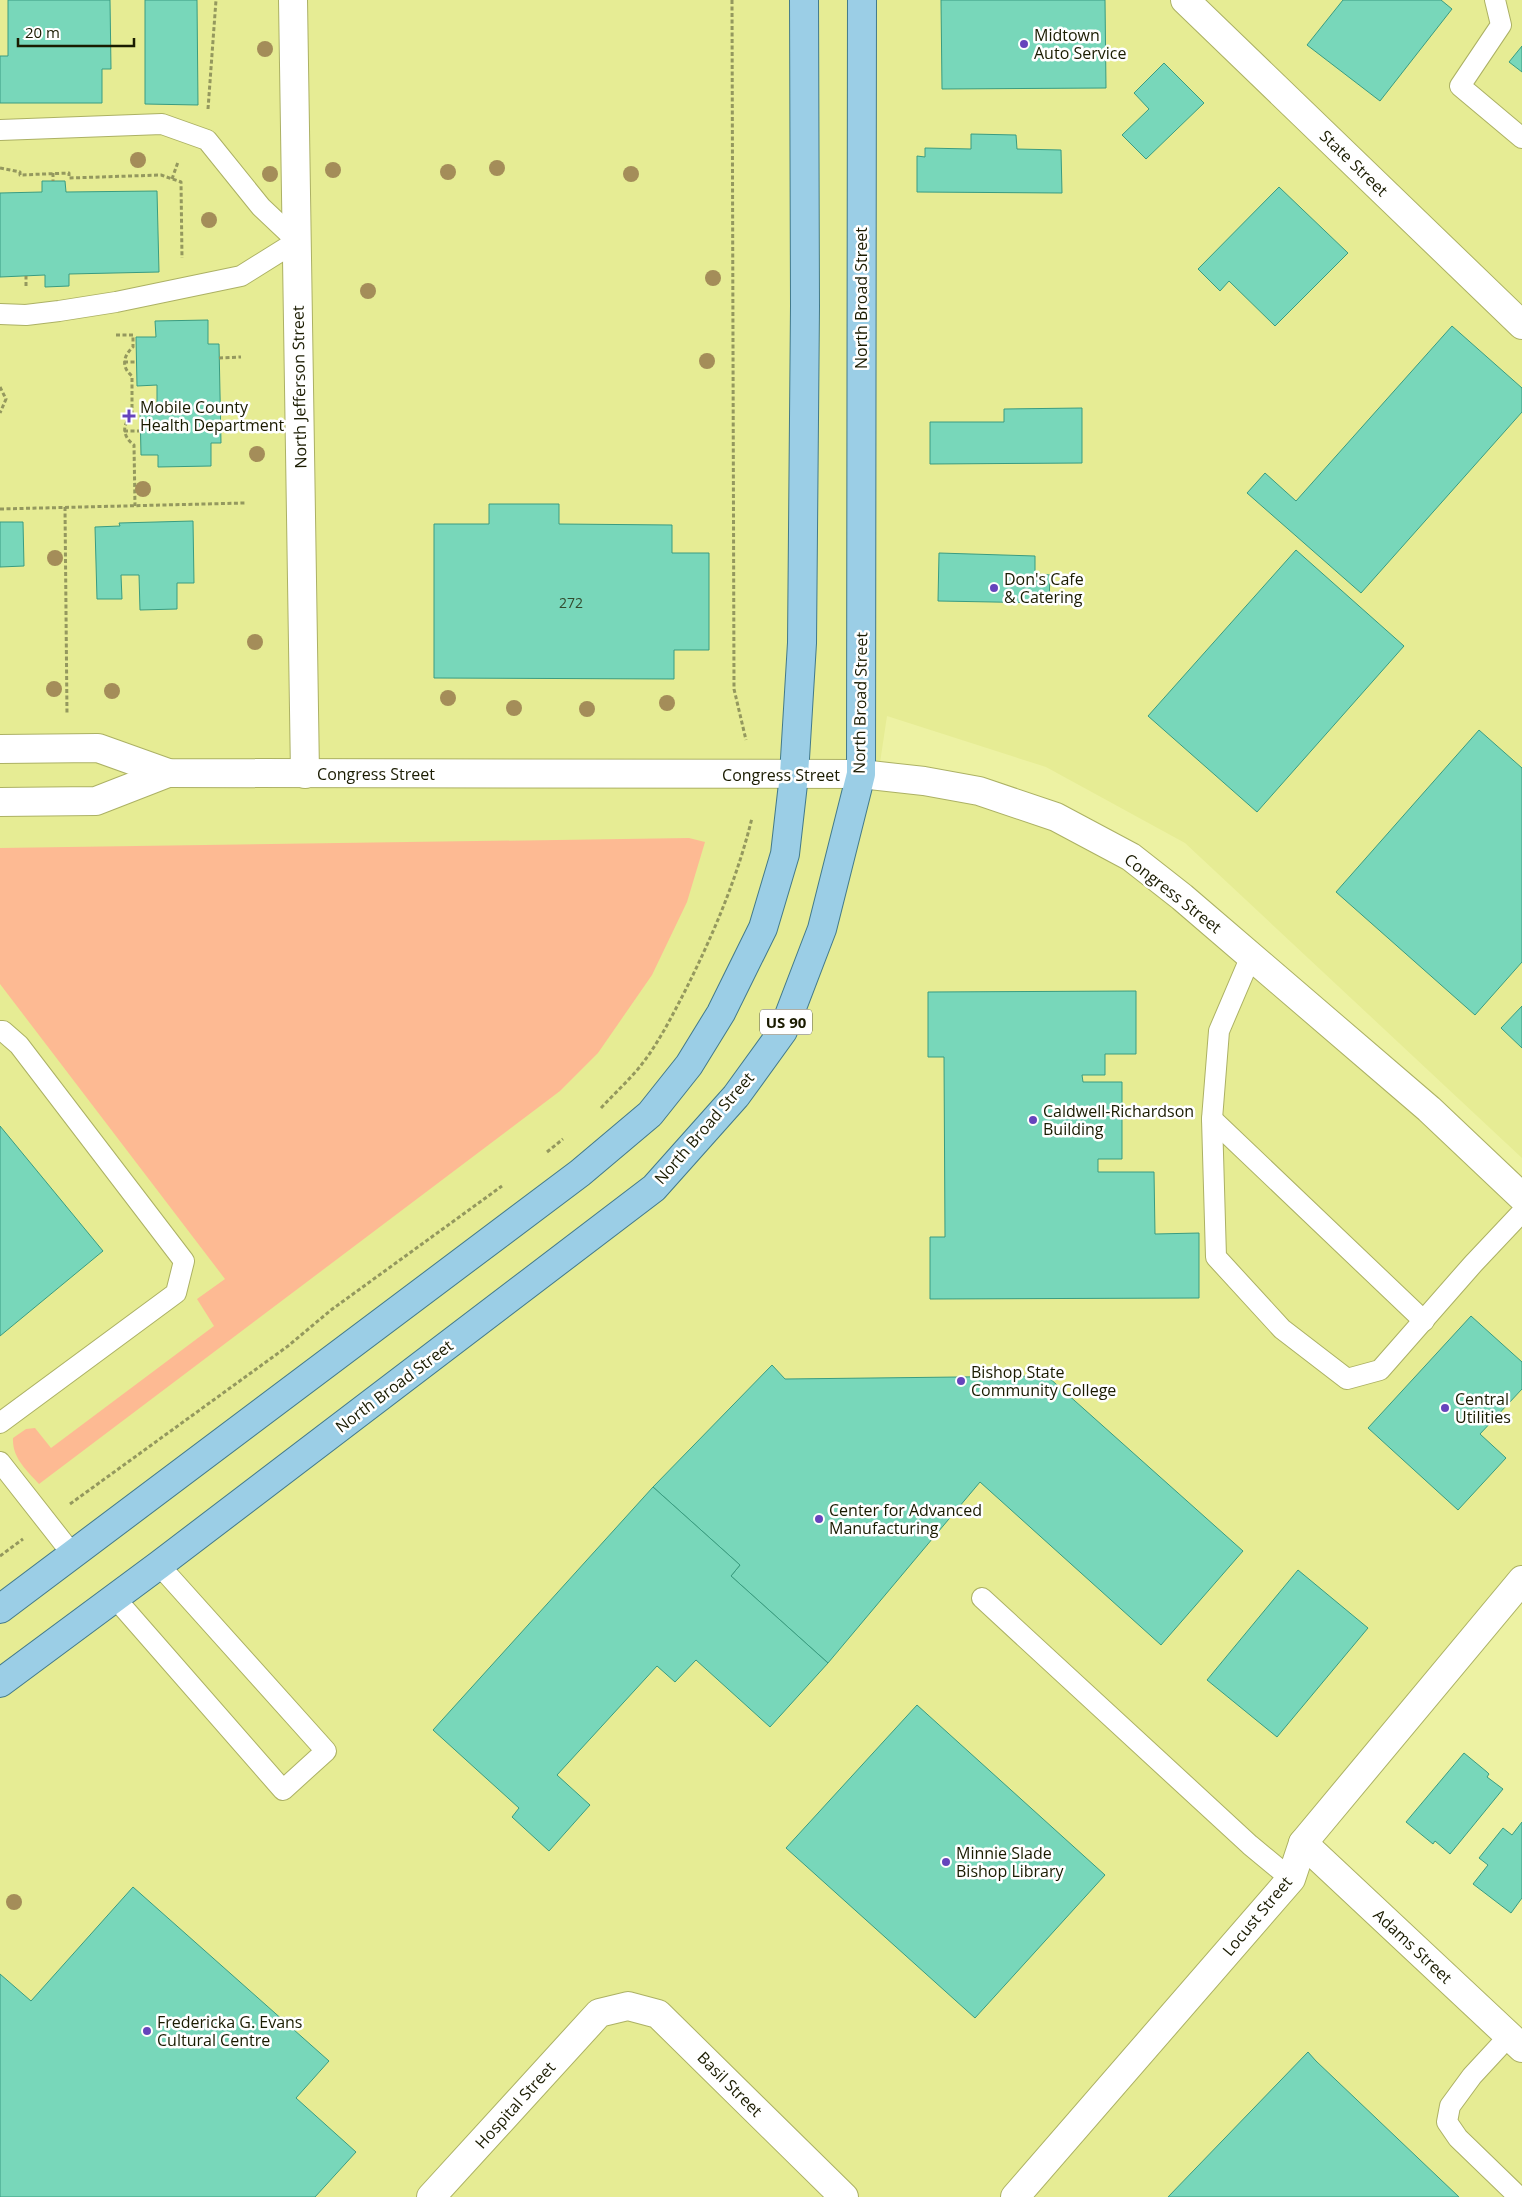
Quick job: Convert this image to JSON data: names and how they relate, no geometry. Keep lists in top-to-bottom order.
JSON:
{
  "streets": {
    "main road": ["North Broad Street", "US 90"],
    "street": [
      "State Street",
      "North Jefferson Street",
      "Congress Street",
      "Locust Street",
      "Adams Street",
      "Basil Street",
      "Hospital Street"
    ]
  },
  "crossings": [
    ["North Broad Street", "Congress Street"],
    ["North Jefferson Street", "Congress Street"],
    ["Locust Street", "Adams Street"],
    ["Basil Street", "Hospital Street"]
  ],
  "places": {
    "other": [
      "Midtown Auto Service",
      "Don's Cafe & Catering",
      "Caldwell-Richardson Building",
      "Bishop State Community College",
      "Central Utilities",
      "Center for Advanced Manufacturing",
      "Minnie Slade Bishop Library",
      "Fredericka G. Evans Cultural Centre"
    ],
    "health": ["Mobile County Health Department"]
  },
  "house_numbers": ["272"],
  "scale_bar": "20 m"
}
